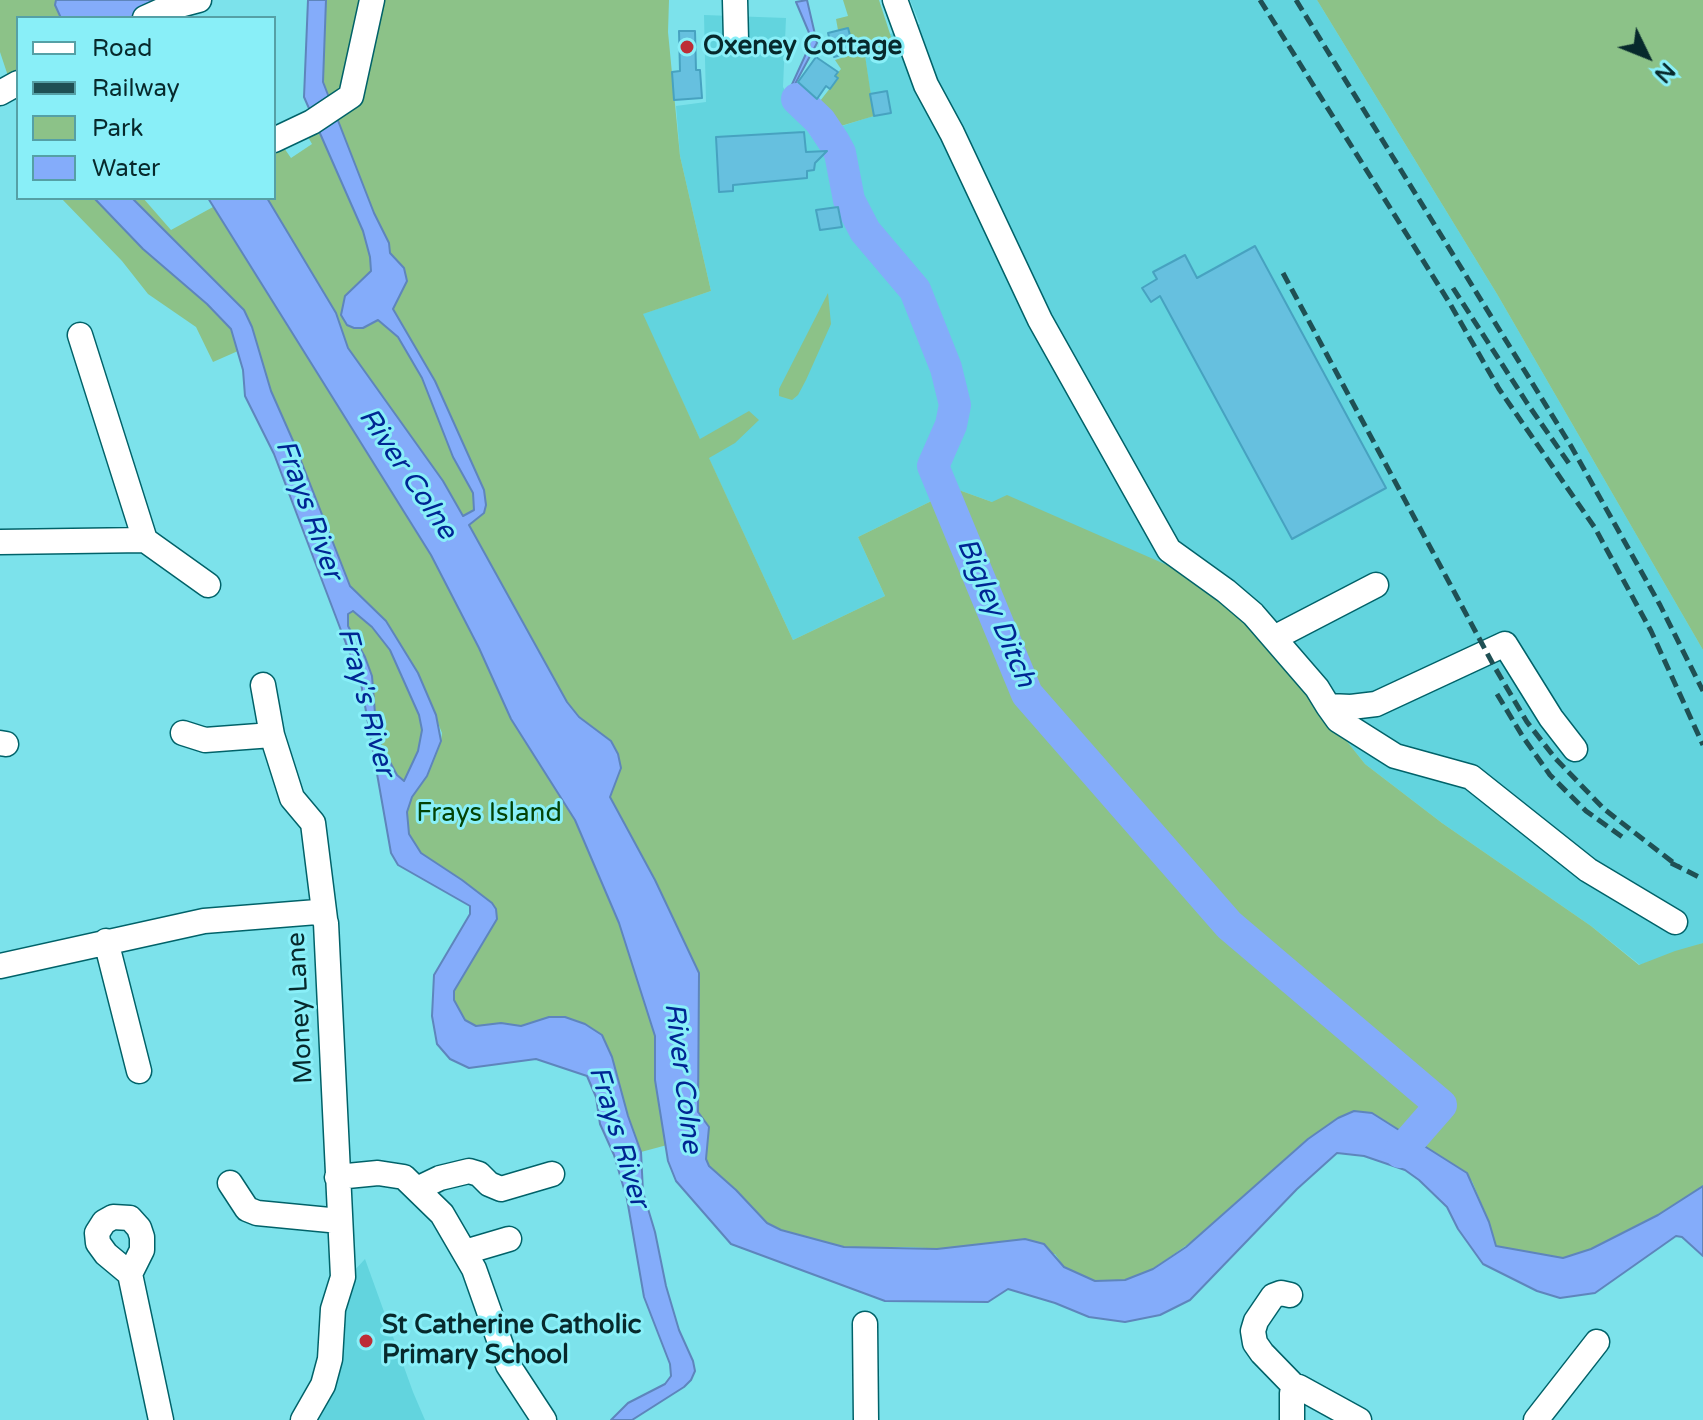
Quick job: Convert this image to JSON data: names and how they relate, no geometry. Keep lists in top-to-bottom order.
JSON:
{
  "streets": {
    "street": ["Money Lane"]
  },
  "water": [
    "River Colne",
    "Frays River",
    "Bigley Ditch",
    "Fray's River"
  ],
  "parks": ["Frays Island"],
  "places": ["Oxeney Cottage", "St Catherine Catholic Primary School"],
  "legend": [
    "Road",
    "Railway",
    "Park",
    "Water"
  ],
  "north": "bottom right"
}
